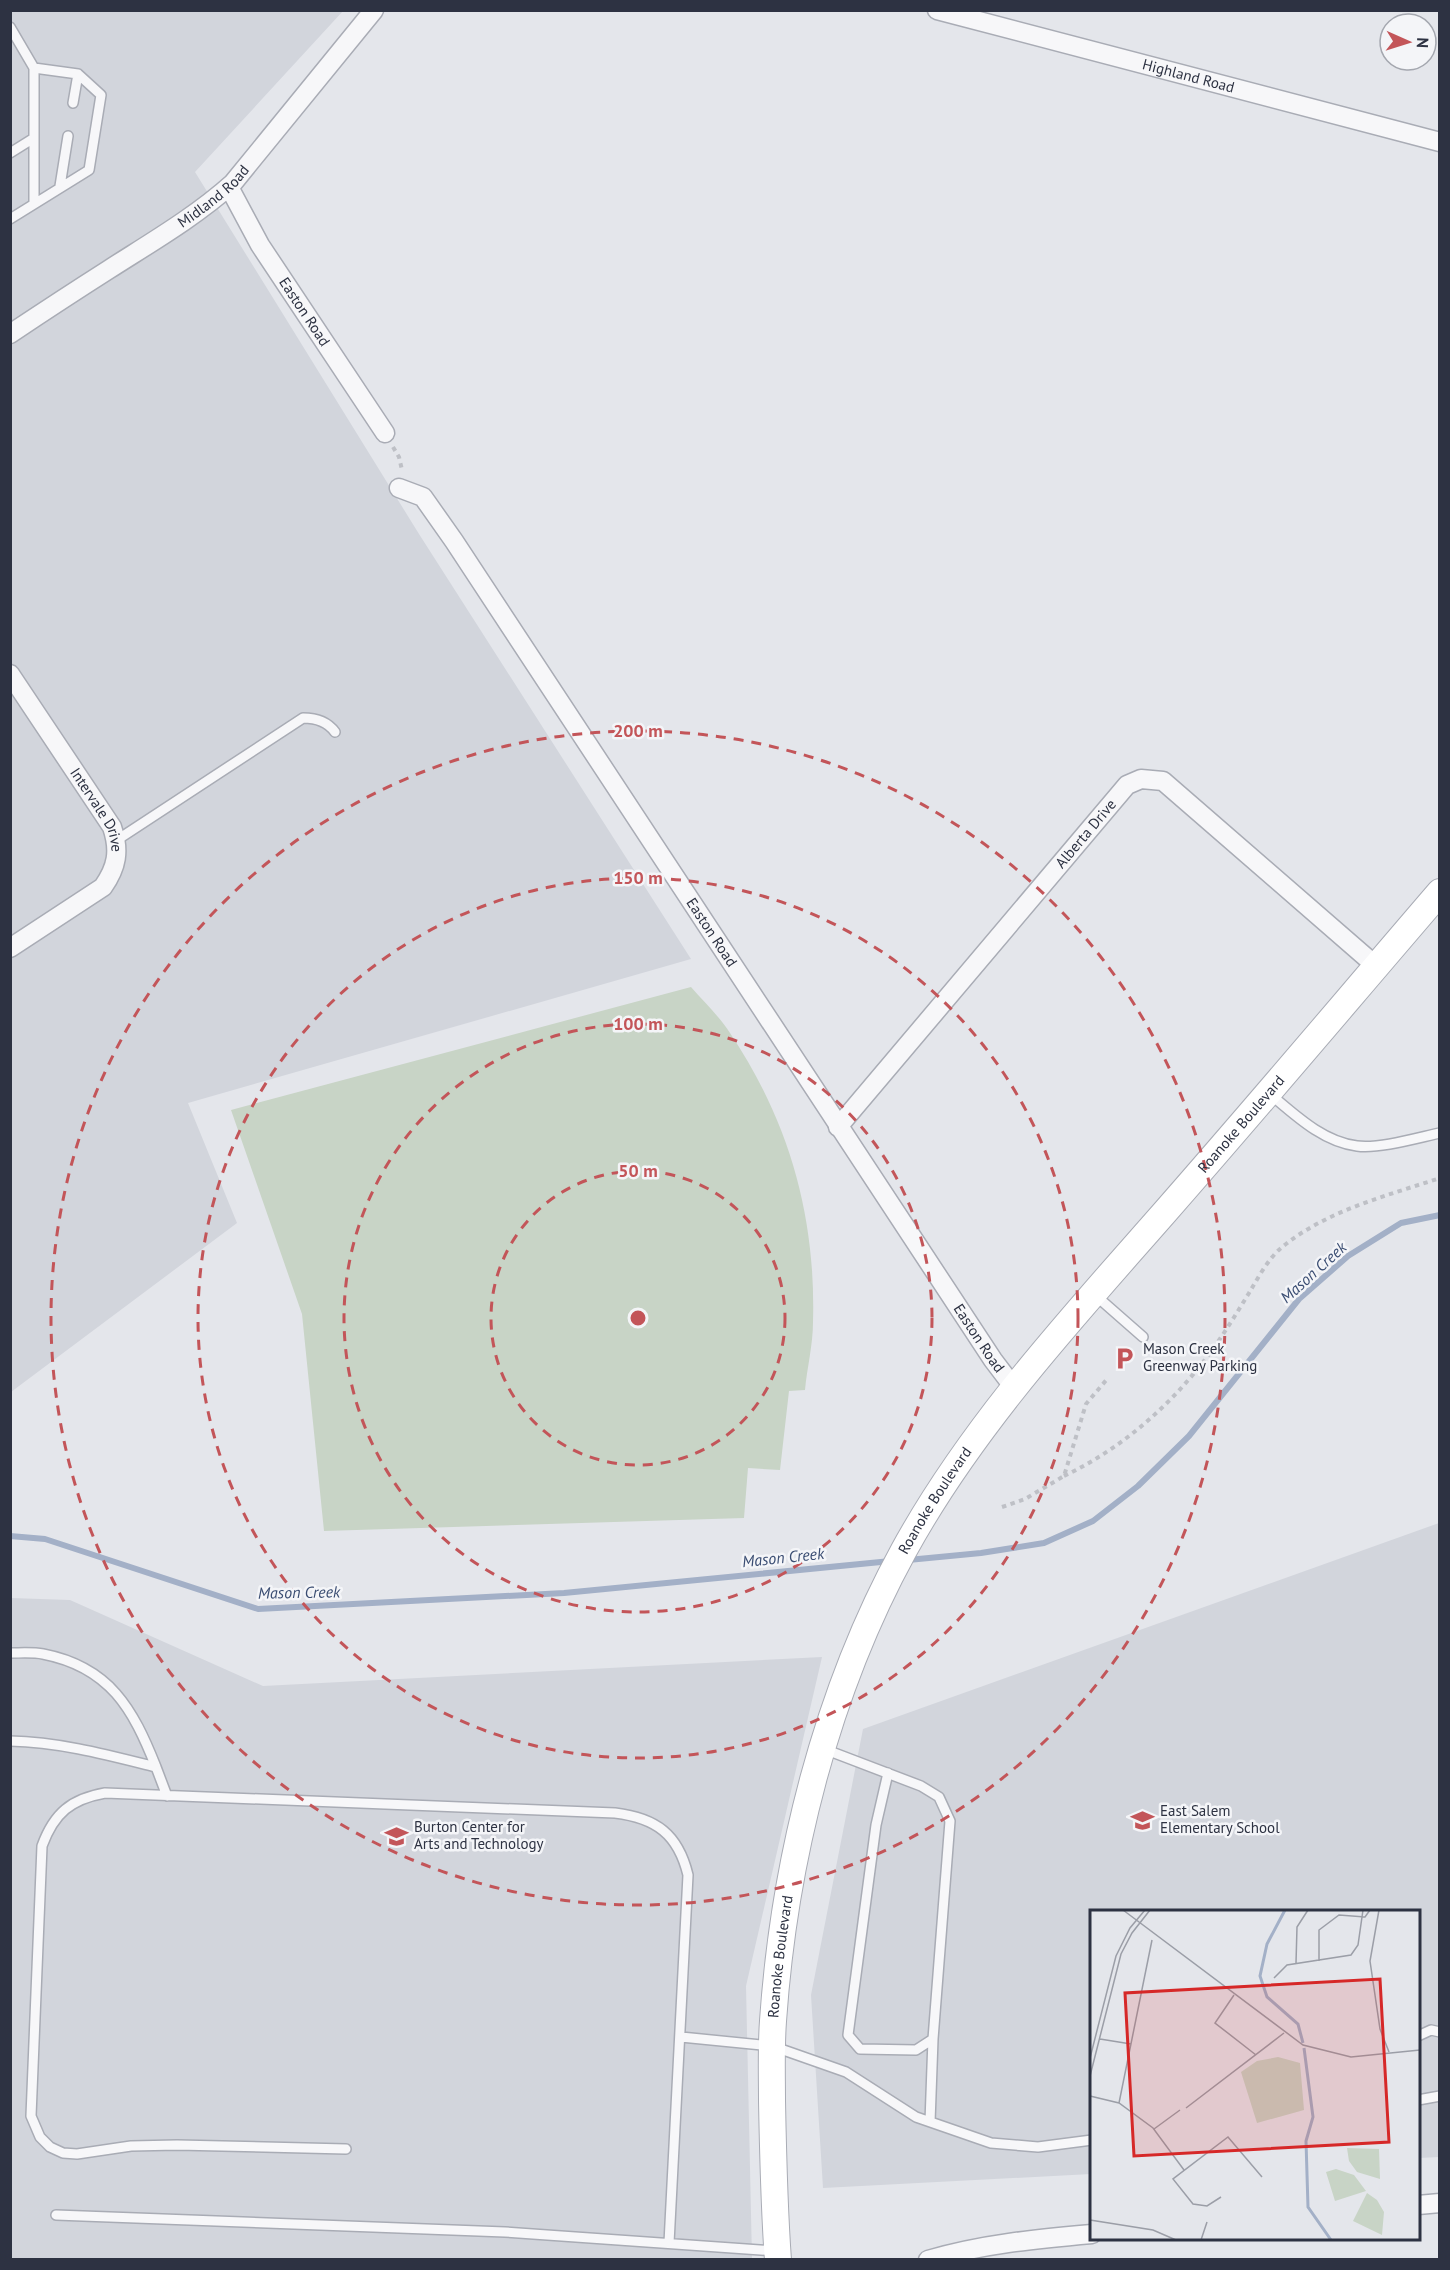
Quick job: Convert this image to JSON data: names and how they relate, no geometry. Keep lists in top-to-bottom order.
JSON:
{
  "streets": {
    "main road": ["Roanoke Boulevard"],
    "street": [
      "Highland Road",
      "Midland Road",
      "Easton Road",
      "Intervale Drive",
      "Alberta Drive"
    ]
  },
  "crossings": [
    ["Midland Road", "Easton Road"],
    ["Easton Road", "Alberta Drive"],
    ["Easton Road", "Roanoke Boulevard"],
    ["Alberta Drive", "Roanoke Boulevard"]
  ],
  "water": ["Mason Creek"],
  "places": {
    "parking": ["Mason Creek Greenway Parking"],
    "school or university": ["East Salem Elementary School", "Burton Center for Arts and Technology"]
  },
  "north": "right",
  "rings": [
    "200 m",
    "150 m",
    "100 m",
    "50 m"
  ]
}
